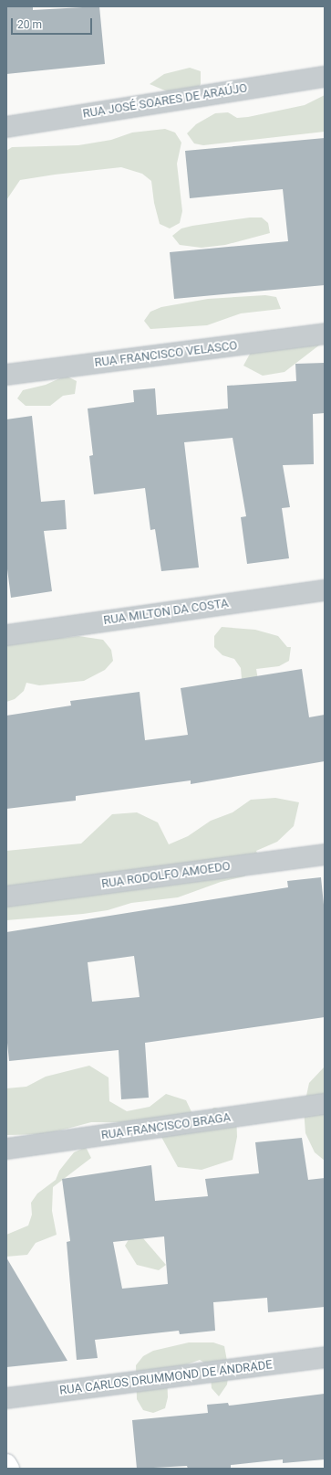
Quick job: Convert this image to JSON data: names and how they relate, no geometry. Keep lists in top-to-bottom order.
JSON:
{
  "streets": {
    "street": [
      "RUA JOSÉ SOARES DE ARAÚJO",
      "RUA FRANCISCO VELASCO",
      "RUA MILTON DA COSTA",
      "RUA RODOLFO AMOEDO",
      "RUA FRANCISCO BRAGA",
      "RUA CARLOS DRUMMOND DE ANDRADE"
    ]
  },
  "scale_bar": "20 m"
}
